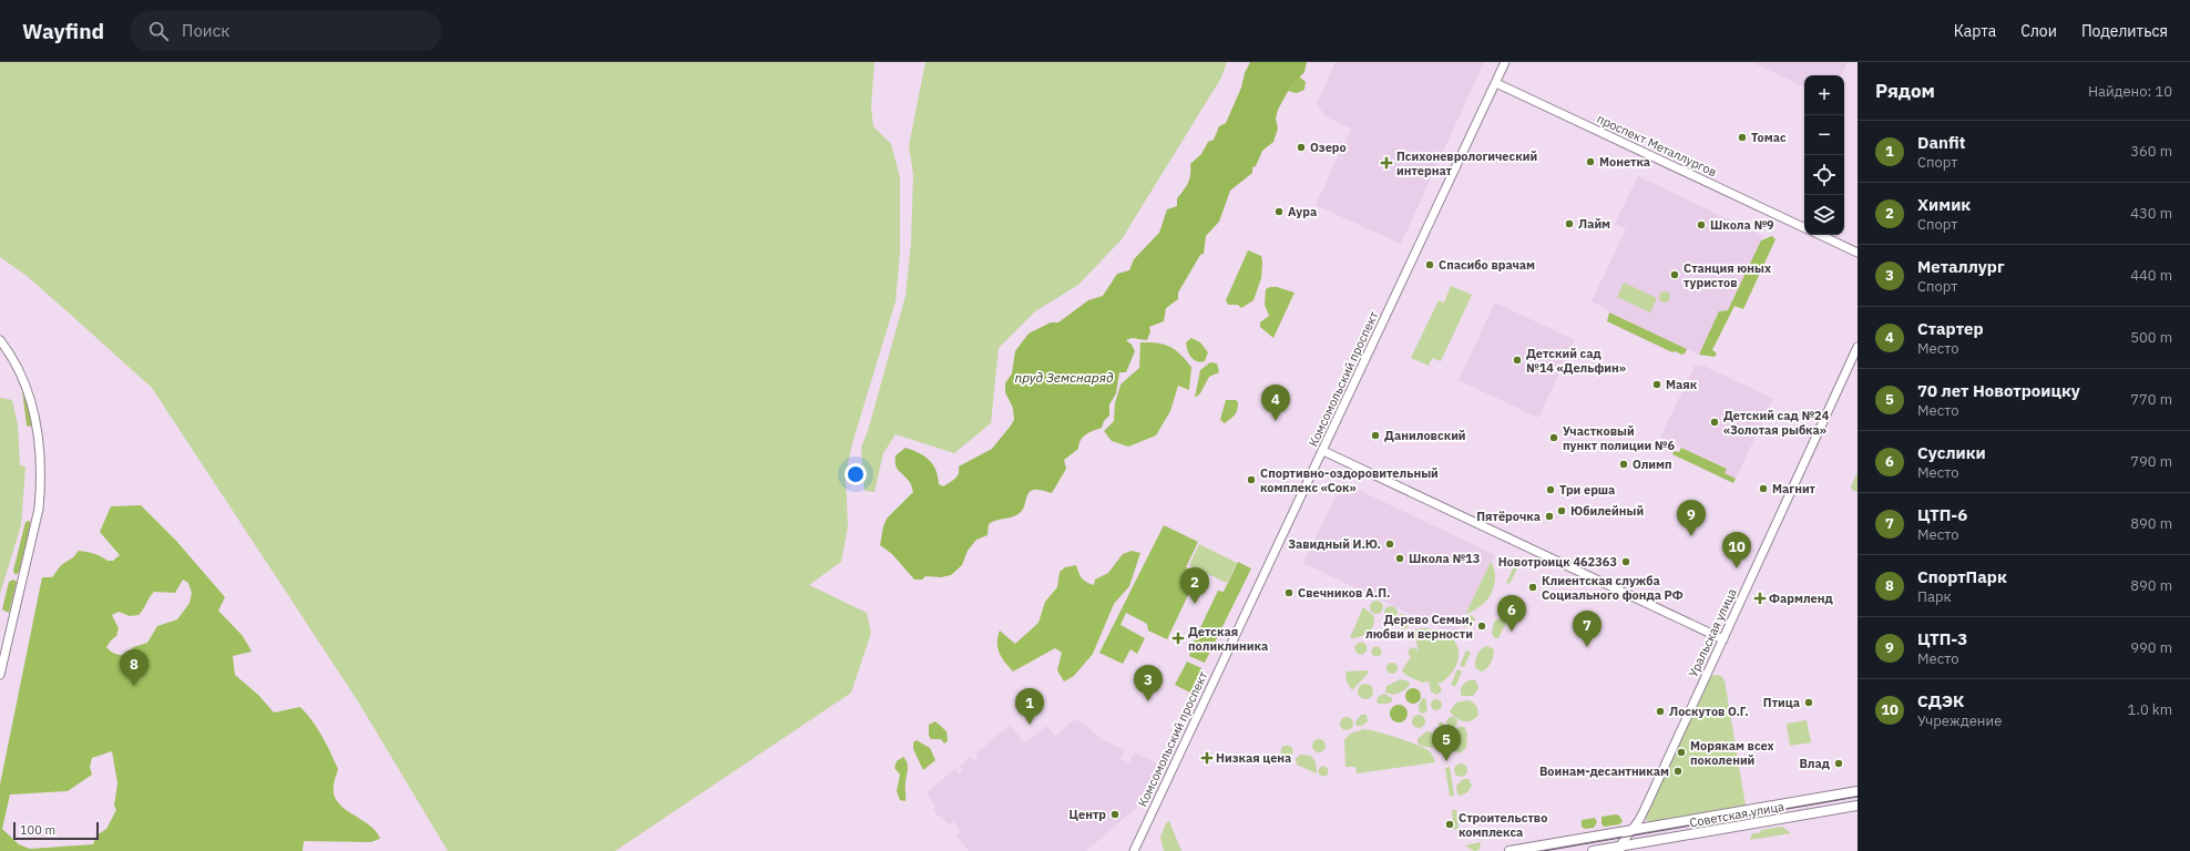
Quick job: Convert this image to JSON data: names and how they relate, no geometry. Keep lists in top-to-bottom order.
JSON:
{
  "streets": {
    "main road": ["Советская улица"],
    "street": ["проспект Металлургов", "Комсомольский проспект", "Уральская улица"]
  },
  "crossings": [
    ["проспект Металлургов", "Комсомольский проспект"],
    ["Уральская улица", "Советская улица"]
  ],
  "water": ["пруд Земснаряд"],
  "places": {
    "other": [
      "Томас",
      "Озеро",
      "Монетка",
      "Аура",
      "Лайм",
      "Школа №9",
      "Спасибо врачам",
      "Станция юных туристов",
      "Детский сад №14 «Дельфин»",
      "Маяк",
      "Детский сад №24 «Золотая рыбка»",
      "Даниловский",
      "Участковый пункт полиции №6",
      "Олимп",
      "Спортивно-оздоровительный комплекс «Сок»",
      "Магнит",
      "Три ерша",
      "Юбилейный",
      "Пятёрочка",
      "Завидный И.Ю.",
      "Школа №13",
      "Новотроицк 462363",
      "Клиентская служба Социального фонда РФ",
      "Свечников А.П.",
      "Дерево Семьи, любви и верности",
      "Птица",
      "Лоскутов О.Г.",
      "Морякам всех поколений",
      "Влад",
      "Воинам-десантникам",
      "Центр",
      "Строительство комплекса"
    ],
    "health": [
      "Психоневрологический интернат",
      "Фармленд",
      "Детская поликлиника",
      "Низкая цена"
    ]
  },
  "scale_bar": "100 m",
  "page": {
    "header": "Wayfind",
    "search": "Поиск",
    "nav": ["Карта", "Слои", "Поделиться"],
    "heading": ["Рядом", "Найдено: 10"],
    "map_buttons": ["+", "−"],
    "list": [
      {
        "mark": "1",
        "name": "Danfit",
        "note": "Спорт",
        "value": "360 m"
      },
      {
        "mark": "2",
        "name": "Химик",
        "note": "Спорт",
        "value": "430 m"
      },
      {
        "mark": "3",
        "name": "Металлург",
        "note": "Спорт",
        "value": "440 m"
      },
      {
        "mark": "4",
        "name": "Стартер",
        "note": "Место",
        "value": "500 m"
      },
      {
        "mark": "5",
        "name": "70 лет Новотроицку",
        "note": "Место",
        "value": "770 m"
      },
      {
        "mark": "6",
        "name": "Суслики",
        "note": "Место",
        "value": "790 m"
      },
      {
        "mark": "7",
        "name": "ЦТП-6",
        "note": "Место",
        "value": "890 m"
      },
      {
        "mark": "8",
        "name": "СпортПарк",
        "note": "Парк",
        "value": "890 m"
      },
      {
        "mark": "9",
        "name": "ЦТП-3",
        "note": "Место",
        "value": "990 m"
      },
      {
        "mark": "10",
        "name": "СДЭК",
        "note": "Учреждение",
        "value": "1.0 km"
      }
    ],
    "pins": [
      "4",
      "9",
      "10",
      "2",
      "6",
      "7",
      "8",
      "3",
      "1",
      "5"
    ],
    "scale": "100 m"
  }
}
